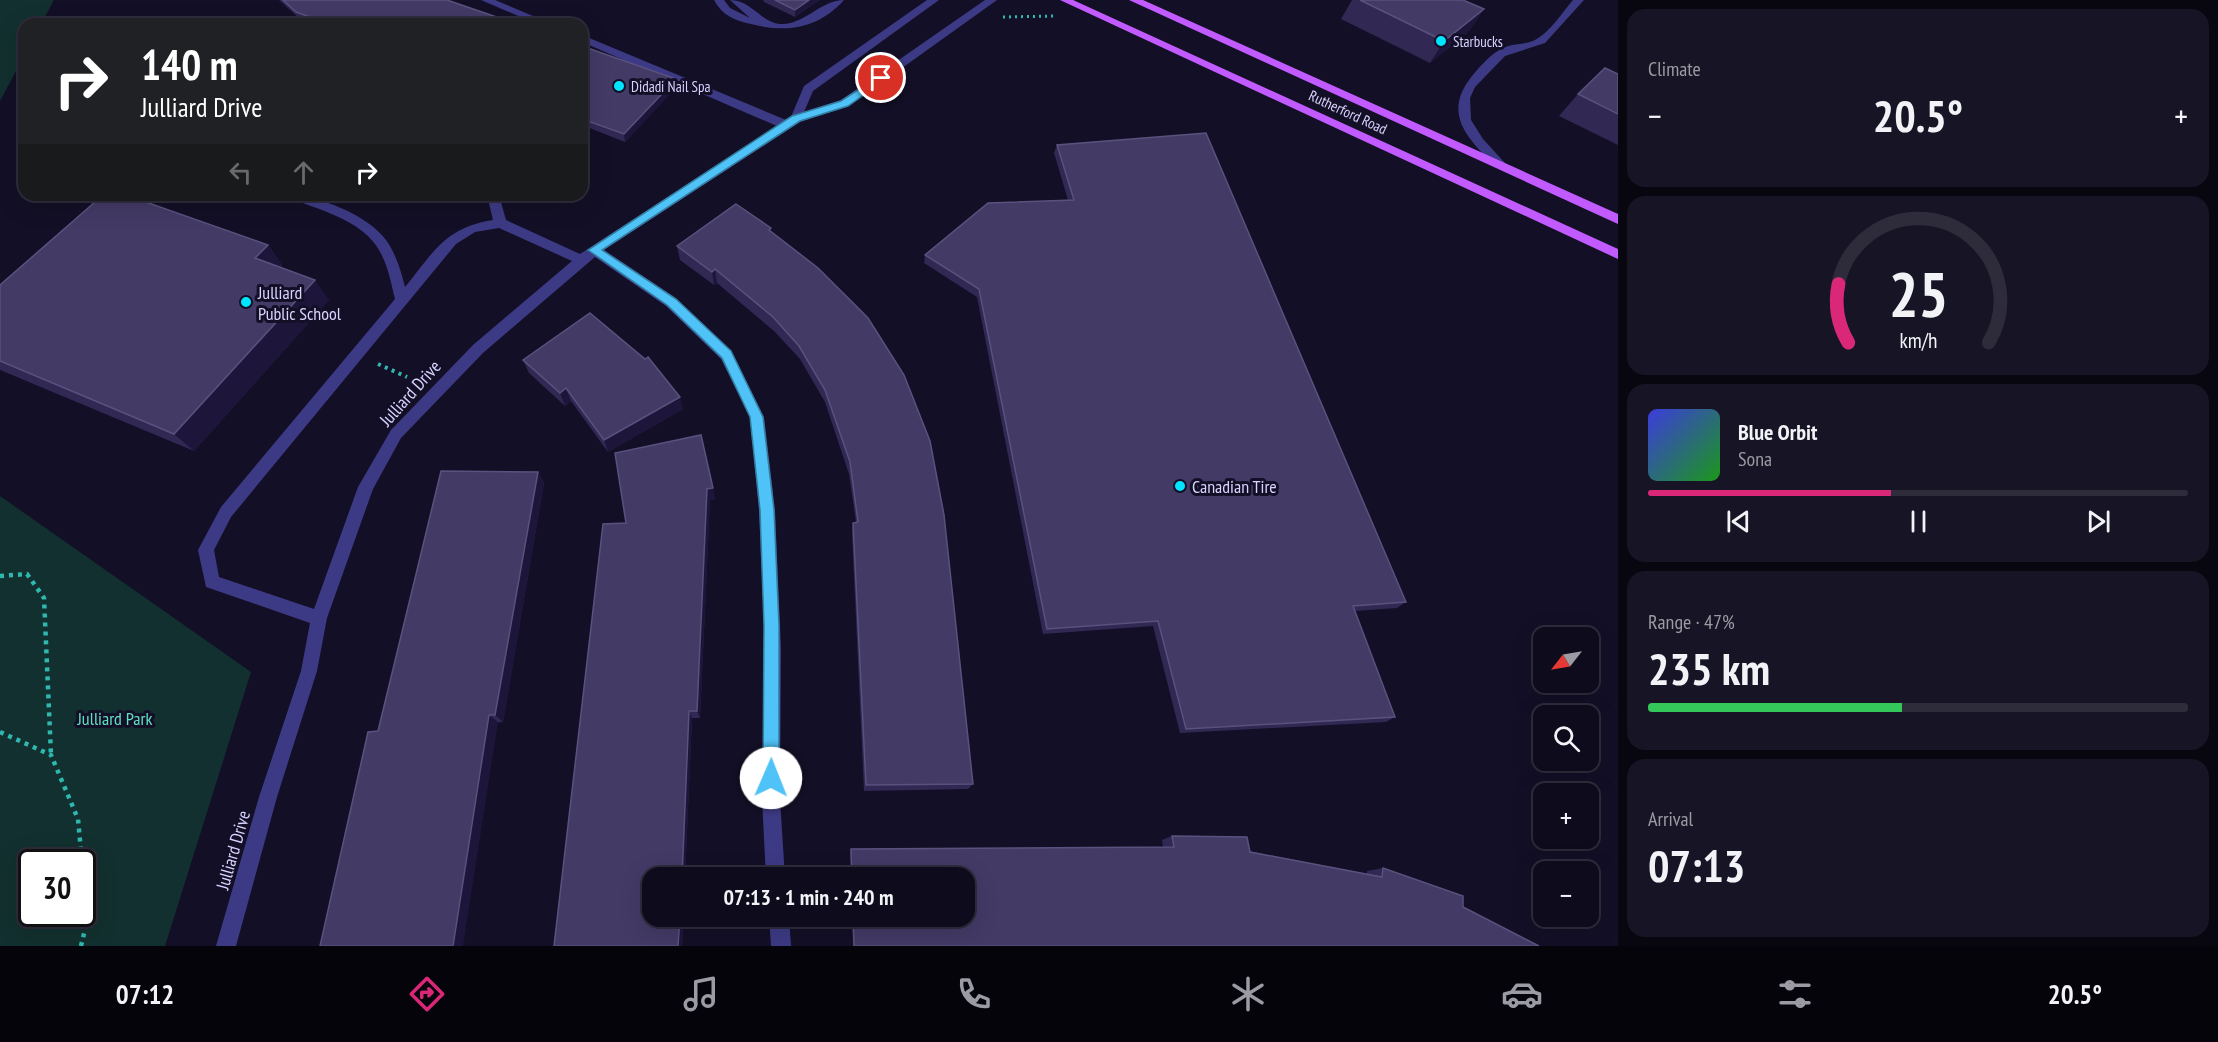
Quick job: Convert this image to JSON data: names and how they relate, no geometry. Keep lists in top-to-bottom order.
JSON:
{
  "streets": {
    "main road": ["Rutherford Road"],
    "street": ["Julliard Drive"]
  },
  "parks": ["Julliard Park"],
  "places": [
    "Starbucks",
    "Didadi Nail Spa",
    "Julliard Public School",
    "Canadian Tire"
  ],
  "north": "bottom left",
  "page": {
    "tile": [
      "Climate",
      ["Range · 47%", "235 km"],
      ["Arrival", "07:13"]
    ],
    "turn": ["140 m", "Julliard Drive"],
    "heat": ["−", "20.5°", "+"],
    "song": ["Blue Orbit", "Sona"],
    "map_buttons": ["+", "−"],
    "limit": "30",
    "trip": "07:13 · 1 min · 240 m",
    "tabs": ["07:12", "20.5°"],
    "gauge": ["25", "km/h"]
  }
}
